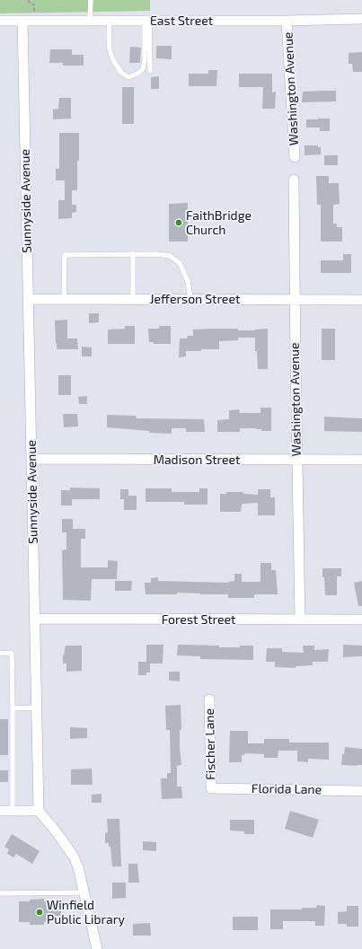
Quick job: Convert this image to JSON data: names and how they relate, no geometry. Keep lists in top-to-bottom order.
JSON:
{
  "streets": {
    "street": [
      "East Street",
      "Washington Avenue",
      "Sunnyside Avenue",
      "Jefferson Street",
      "Madison Street",
      "Forest Street",
      "Fischer Lane",
      "Florida Lane"
    ]
  },
  "crossings": [
    ["East Street", "Washington Avenue"],
    ["East Street", "Sunnyside Avenue"],
    ["Washington Avenue", "Jefferson Street"],
    ["Washington Avenue", "Madison Street"],
    ["Washington Avenue", "Forest Street"],
    ["Sunnyside Avenue", "Jefferson Street"],
    ["Sunnyside Avenue", "Madison Street"],
    ["Sunnyside Avenue", "Forest Street"],
    ["Fischer Lane", "Florida Lane"]
  ],
  "places": ["FaithBridge Church", "Winfield Public Library"]
}
